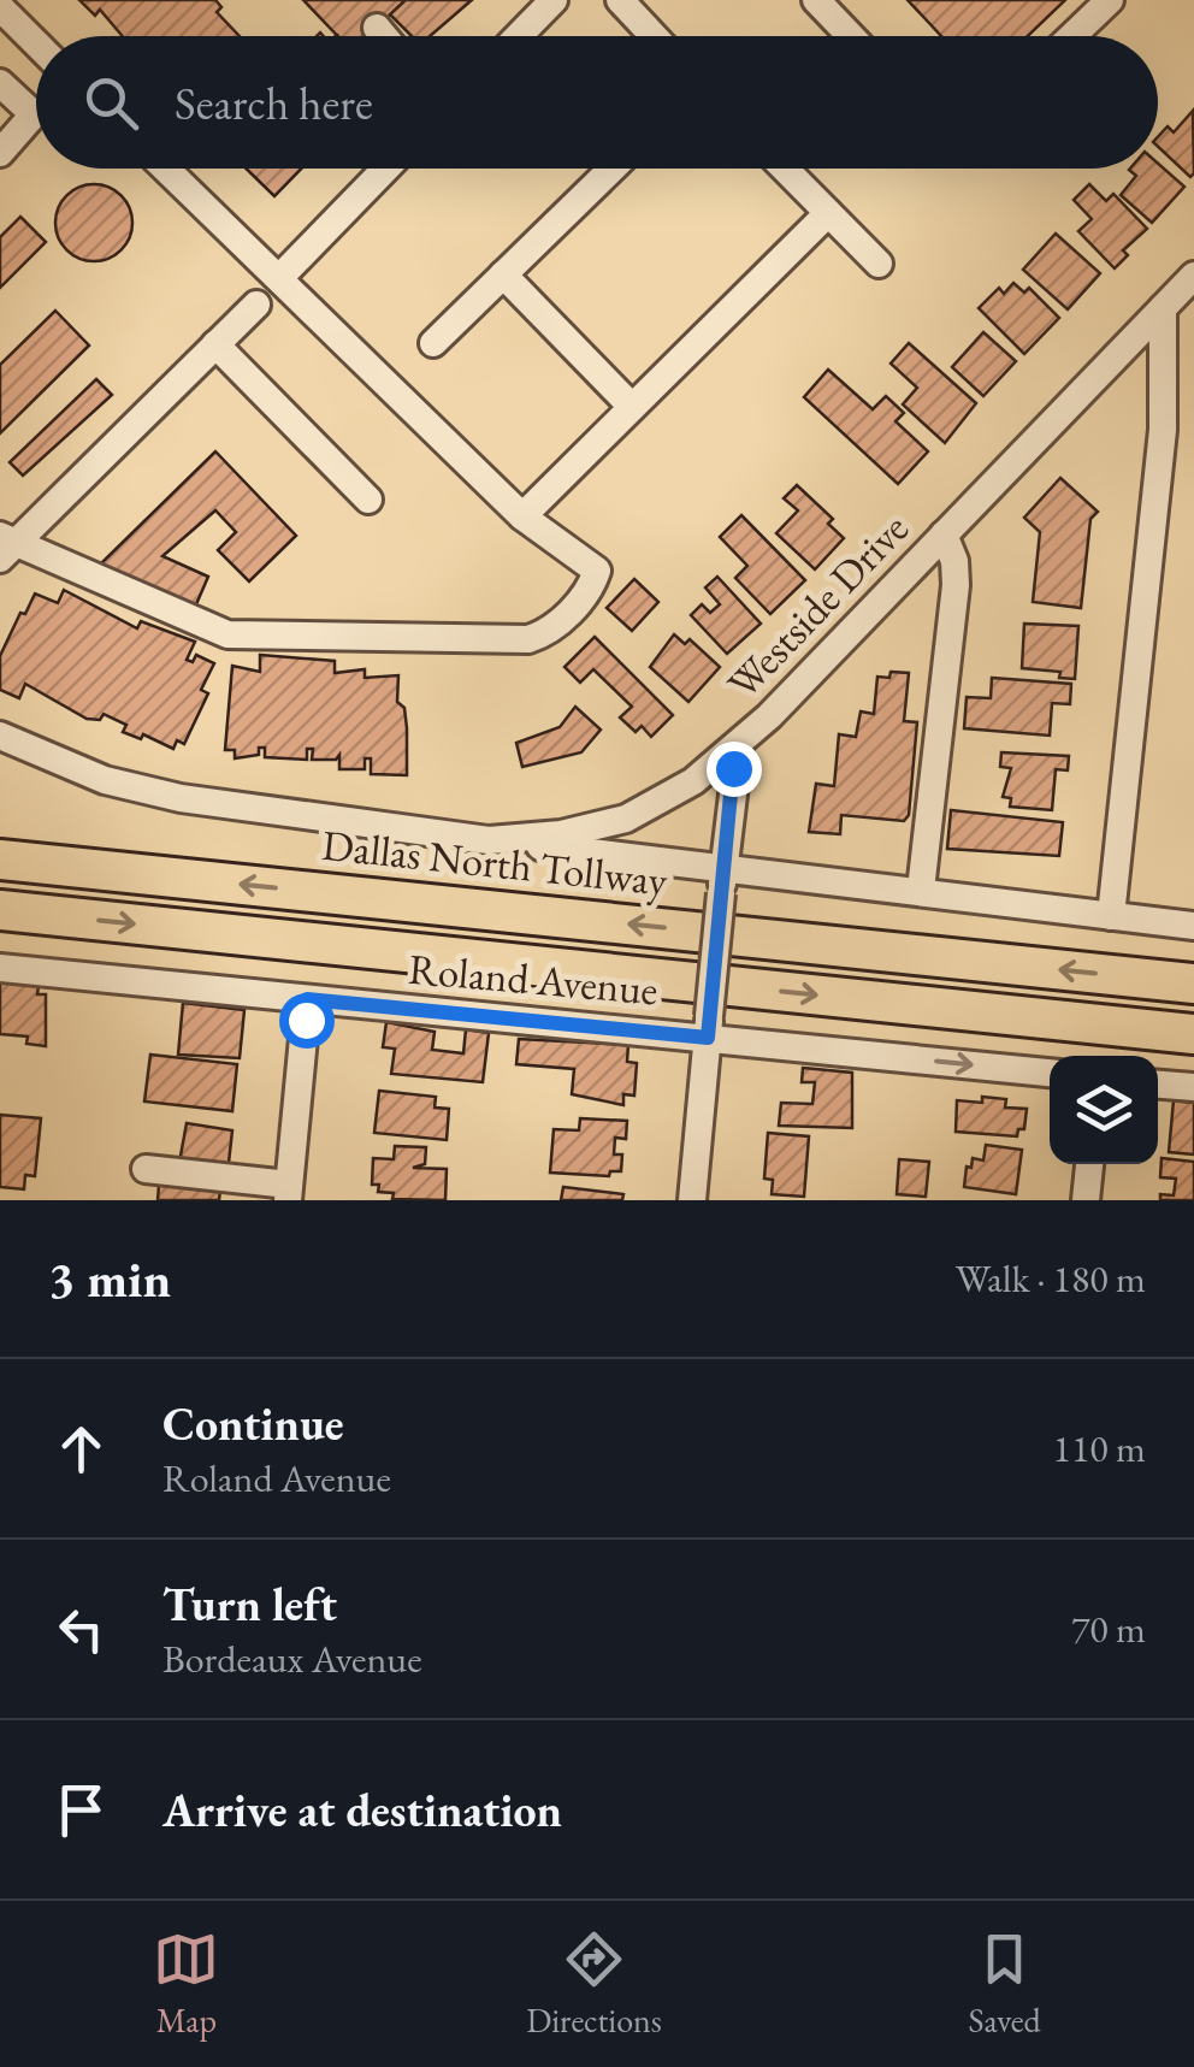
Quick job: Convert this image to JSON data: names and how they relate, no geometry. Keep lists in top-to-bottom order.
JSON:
{
  "streets": {
    "highway": ["Dallas North Tollway"],
    "street": ["Westside Drive", "Roland Avenue"]
  },
  "page": {
    "search": "Search here",
    "heading": ["3 min", "Walk · 180 m"],
    "list": [
      ["Continue", "Roland Avenue", "110 m"],
      ["Turn left", "Bordeaux Avenue", "70 m"],
      "Arrive at destination"
    ],
    "nav": ["Map", "Directions", "Saved"]
  }
}
